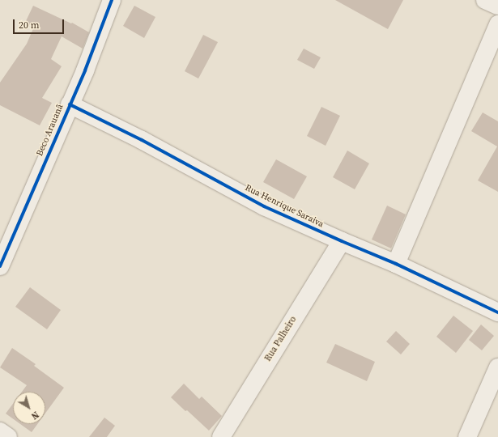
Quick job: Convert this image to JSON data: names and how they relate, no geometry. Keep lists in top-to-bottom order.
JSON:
{
  "streets": {
    "street": ["Beco Arauanã", "Rua Henrique Saraiva", "Rua Palheiro"]
  },
  "crossings": [
    ["Beco Arauanã", "Rua Henrique Saraiva"],
    ["Rua Henrique Saraiva", "Rua Palheiro"]
  ],
  "scale_bar": "20 m",
  "north": "bottom right"
}
